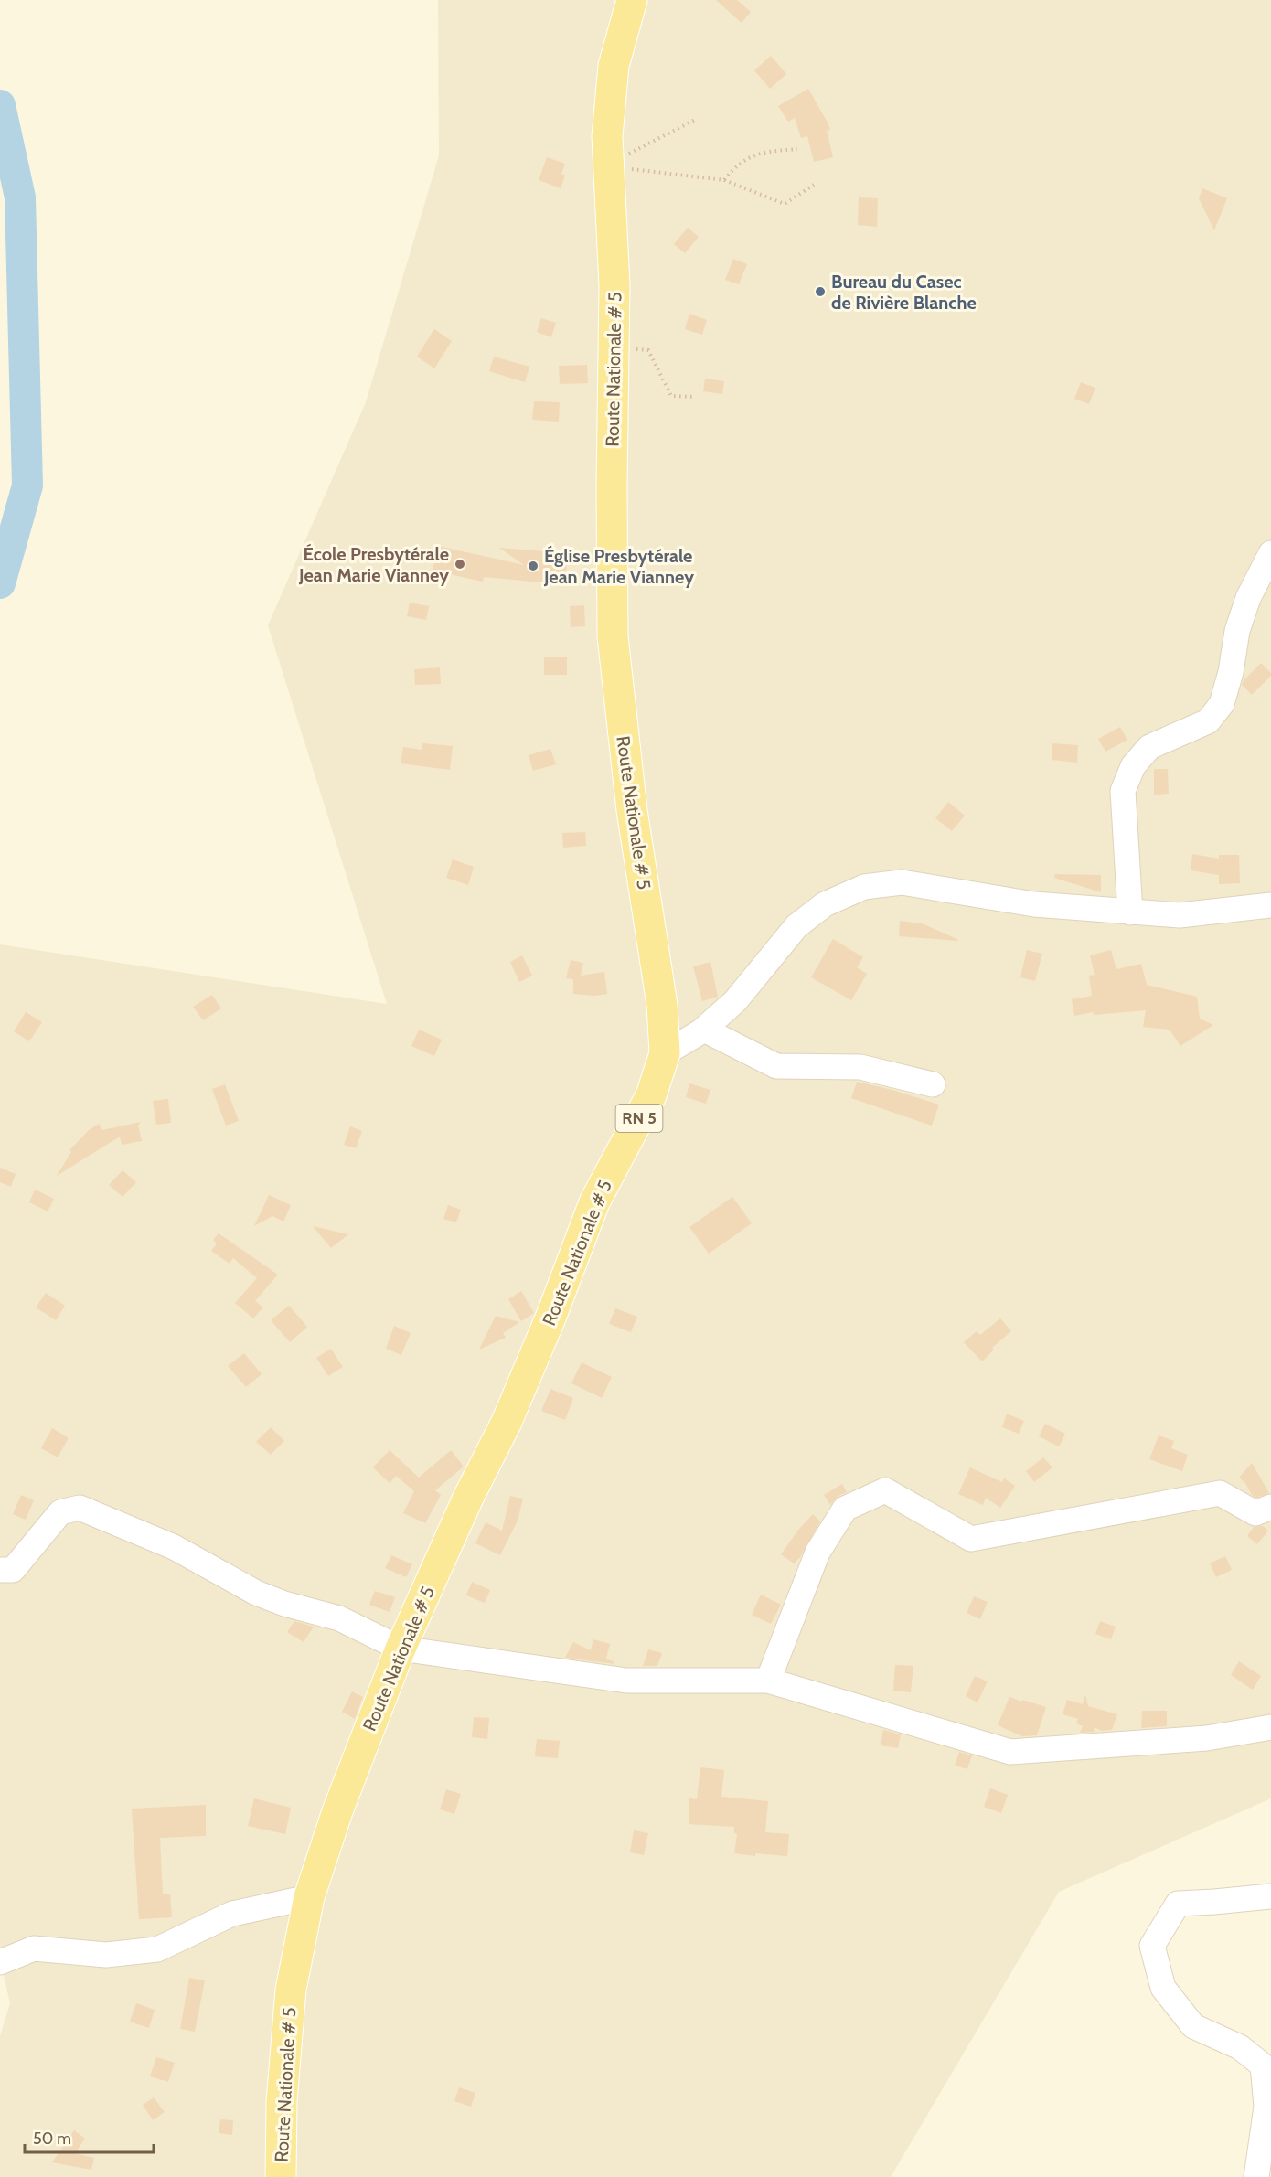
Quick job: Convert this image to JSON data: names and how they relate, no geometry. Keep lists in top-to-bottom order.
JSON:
{
  "streets": {
    "main road": ["Route Nationale # 5", "RN 5"]
  },
  "places": ["Bureau du Casec de Rivière Blanche", "École Presbytérale Jean Marie Vianney", "Église Presbytérale Jean Marie Vianney"],
  "scale_bar": "50 m"
}
